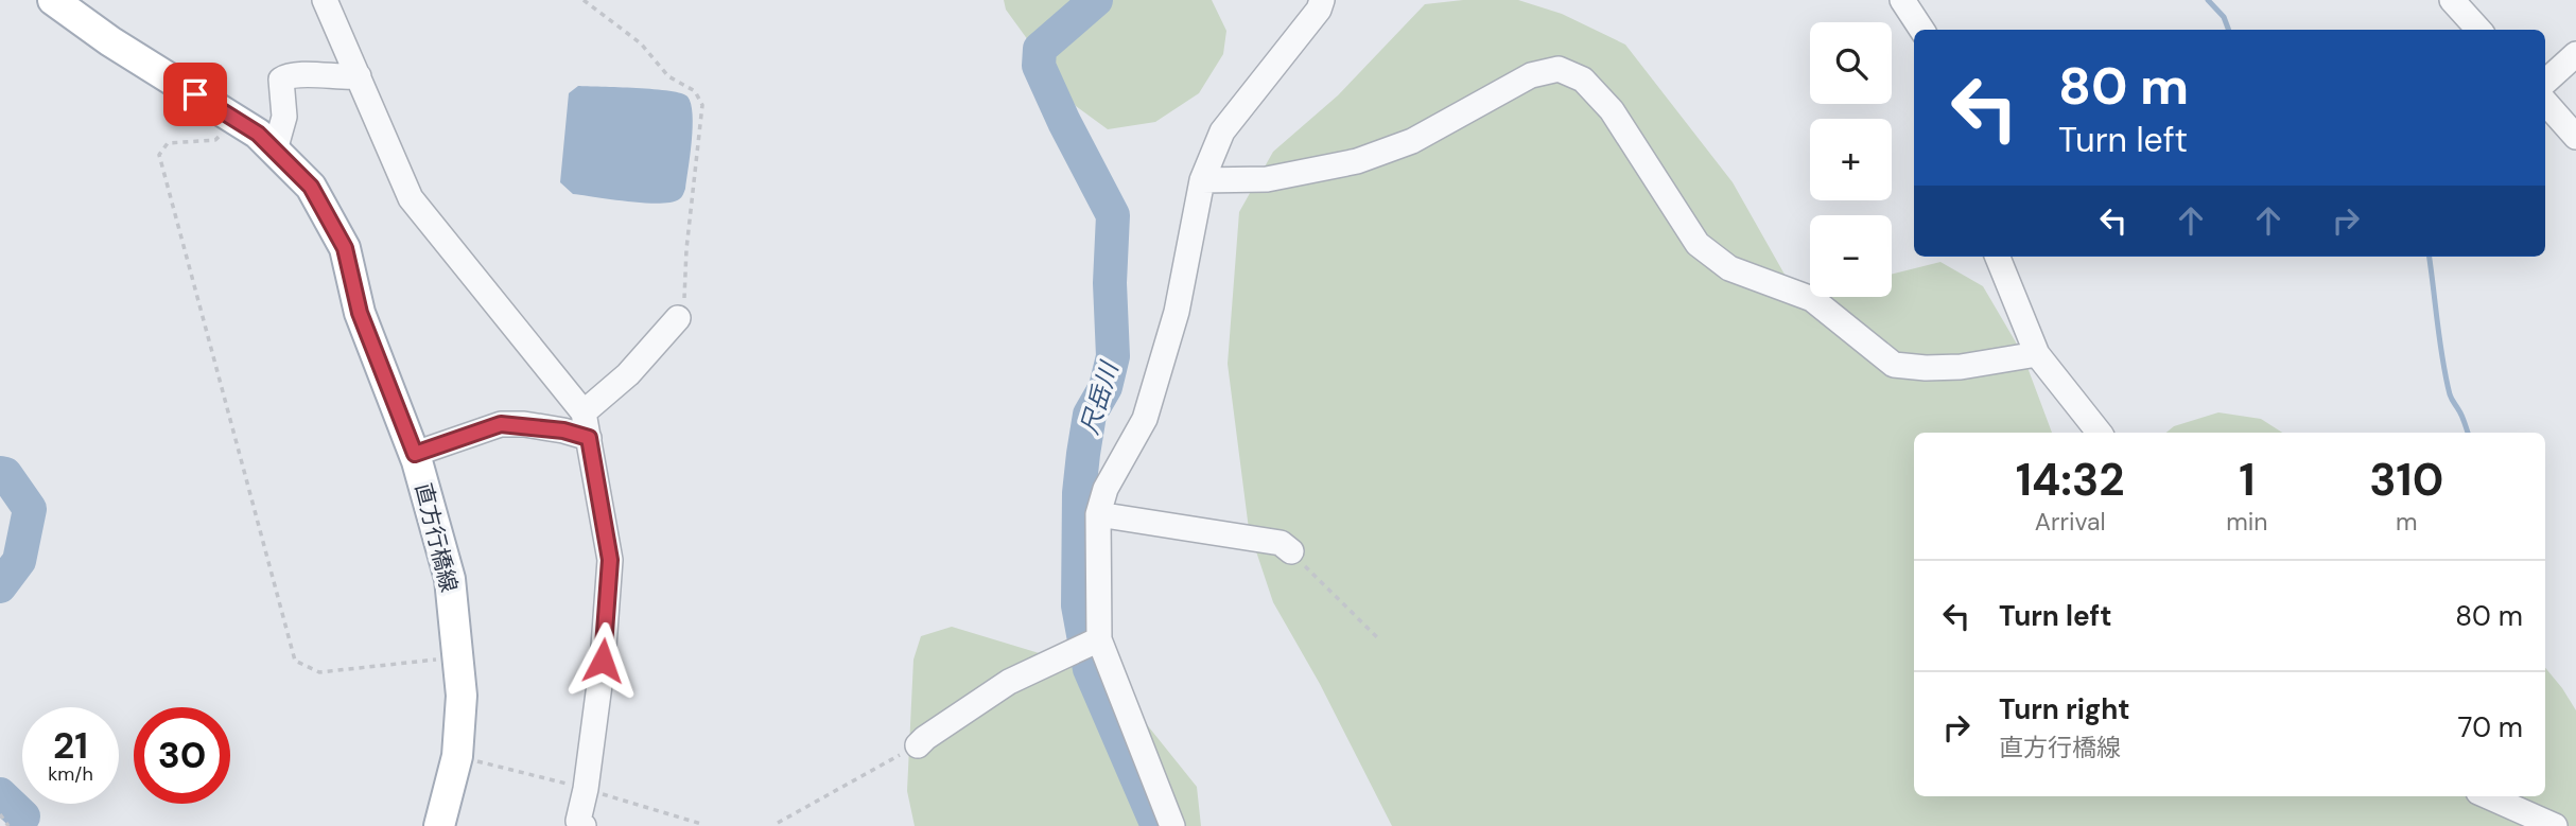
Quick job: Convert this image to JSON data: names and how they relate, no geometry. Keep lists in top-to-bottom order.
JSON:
{
  "streets": {
    "main road": ["直方行橋線"]
  },
  "water": ["尺岳川"],
  "page": {
    "map_buttons": ["+", "−"],
    "turn": ["80 m", "Turn left"],
    "eta": [
      "14:32",
      "Arrival",
      "1",
      "min",
      "310",
      "m"
    ],
    "list": [
      {
        "name": "Turn left",
        "value": "80 m"
      },
      {
        "name": "Turn right",
        "note": "直方行橋線",
        "value": "70 m"
      }
    ],
    "speed": "21 km/h",
    "limit": "30"
  }
}
